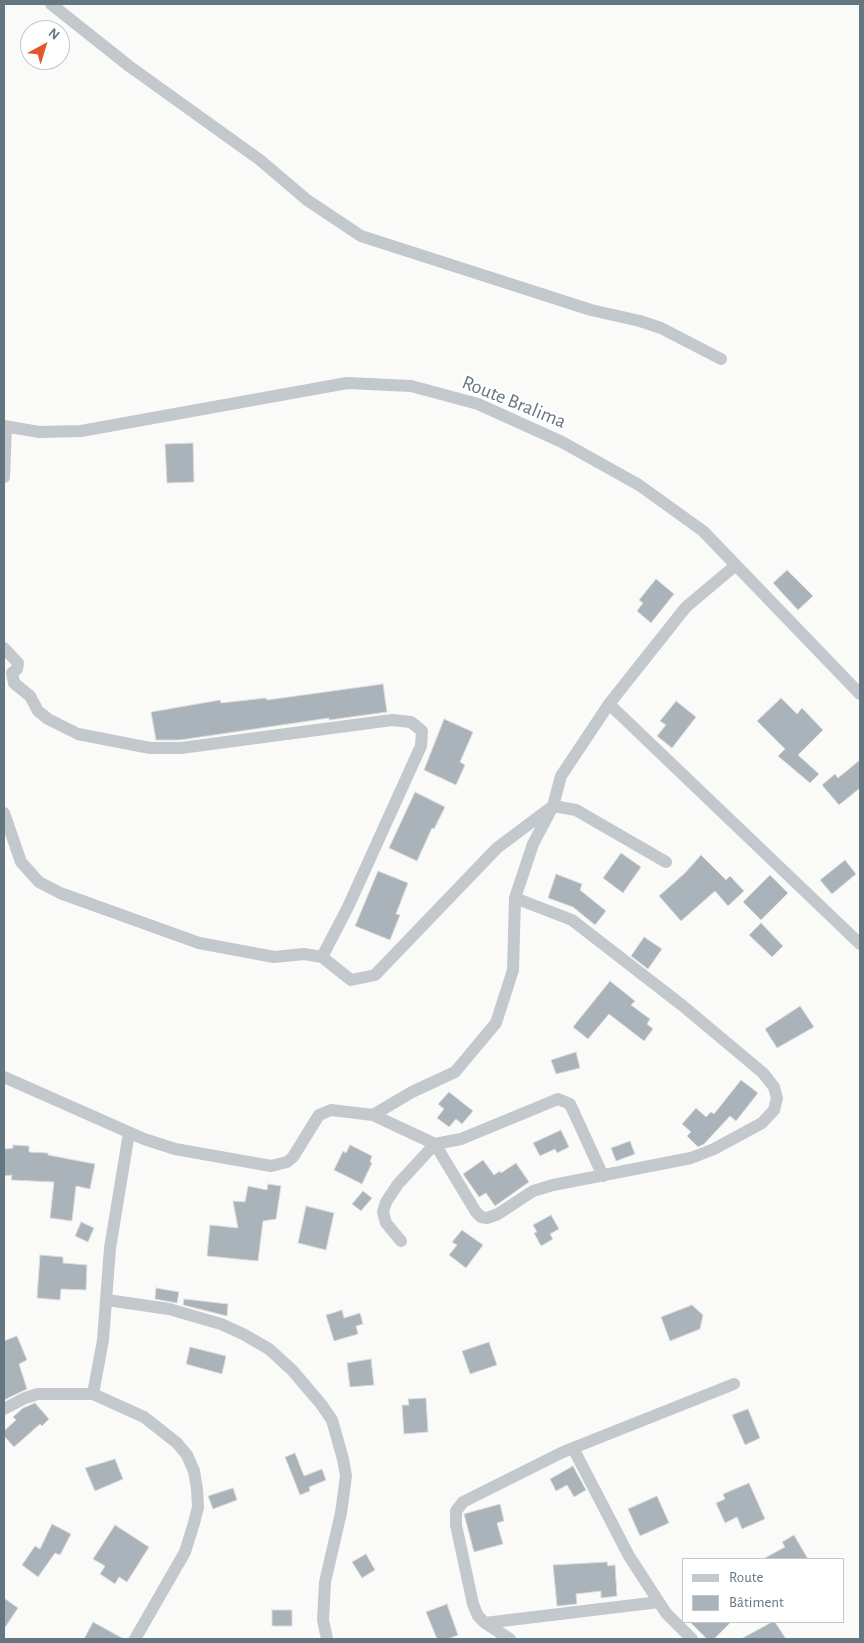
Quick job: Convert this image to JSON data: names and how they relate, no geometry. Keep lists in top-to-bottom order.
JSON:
{
  "streets": {
    "street": ["Route Bralima"]
  },
  "legend": ["Route", "Bâtiment"],
  "north": "top right"
}
